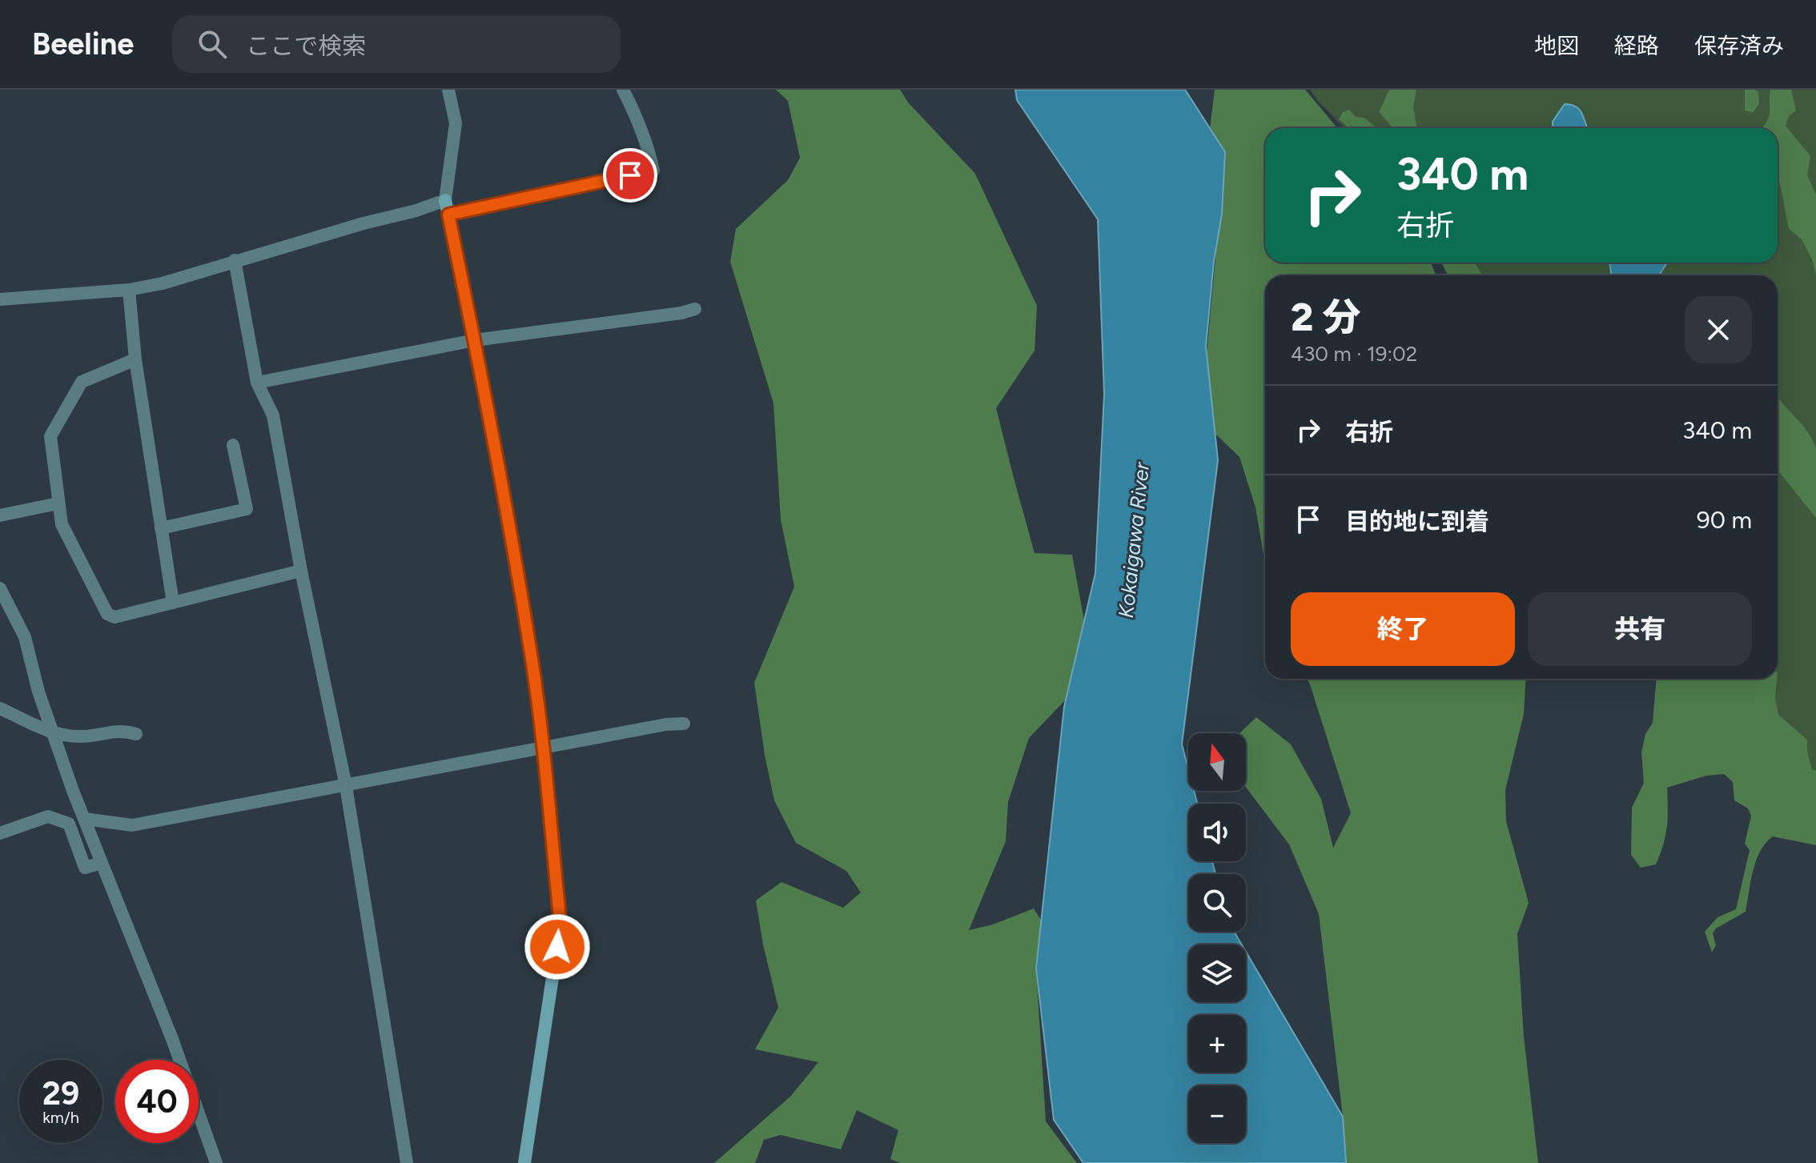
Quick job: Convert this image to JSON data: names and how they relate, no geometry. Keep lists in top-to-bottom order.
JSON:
{
  "water": ["Kokaigawa River"],
  "north": "top",
  "page": {
    "header": "Beeline",
    "search": "ここで検索",
    "nav": ["地図", "経路", "保存済み"],
    "turn": ["340 m", "右折"],
    "heading": ["2 分", "430 m · 19:02"],
    "list": [
      {
        "name": "右折",
        "value": "340 m"
      },
      {
        "name": "目的地に到着",
        "value": "90 m"
      }
    ],
    "buttons": ["終了", "共有"],
    "map_buttons": ["+", "−"],
    "speed": "29 km/h",
    "limit": "40"
  }
}
